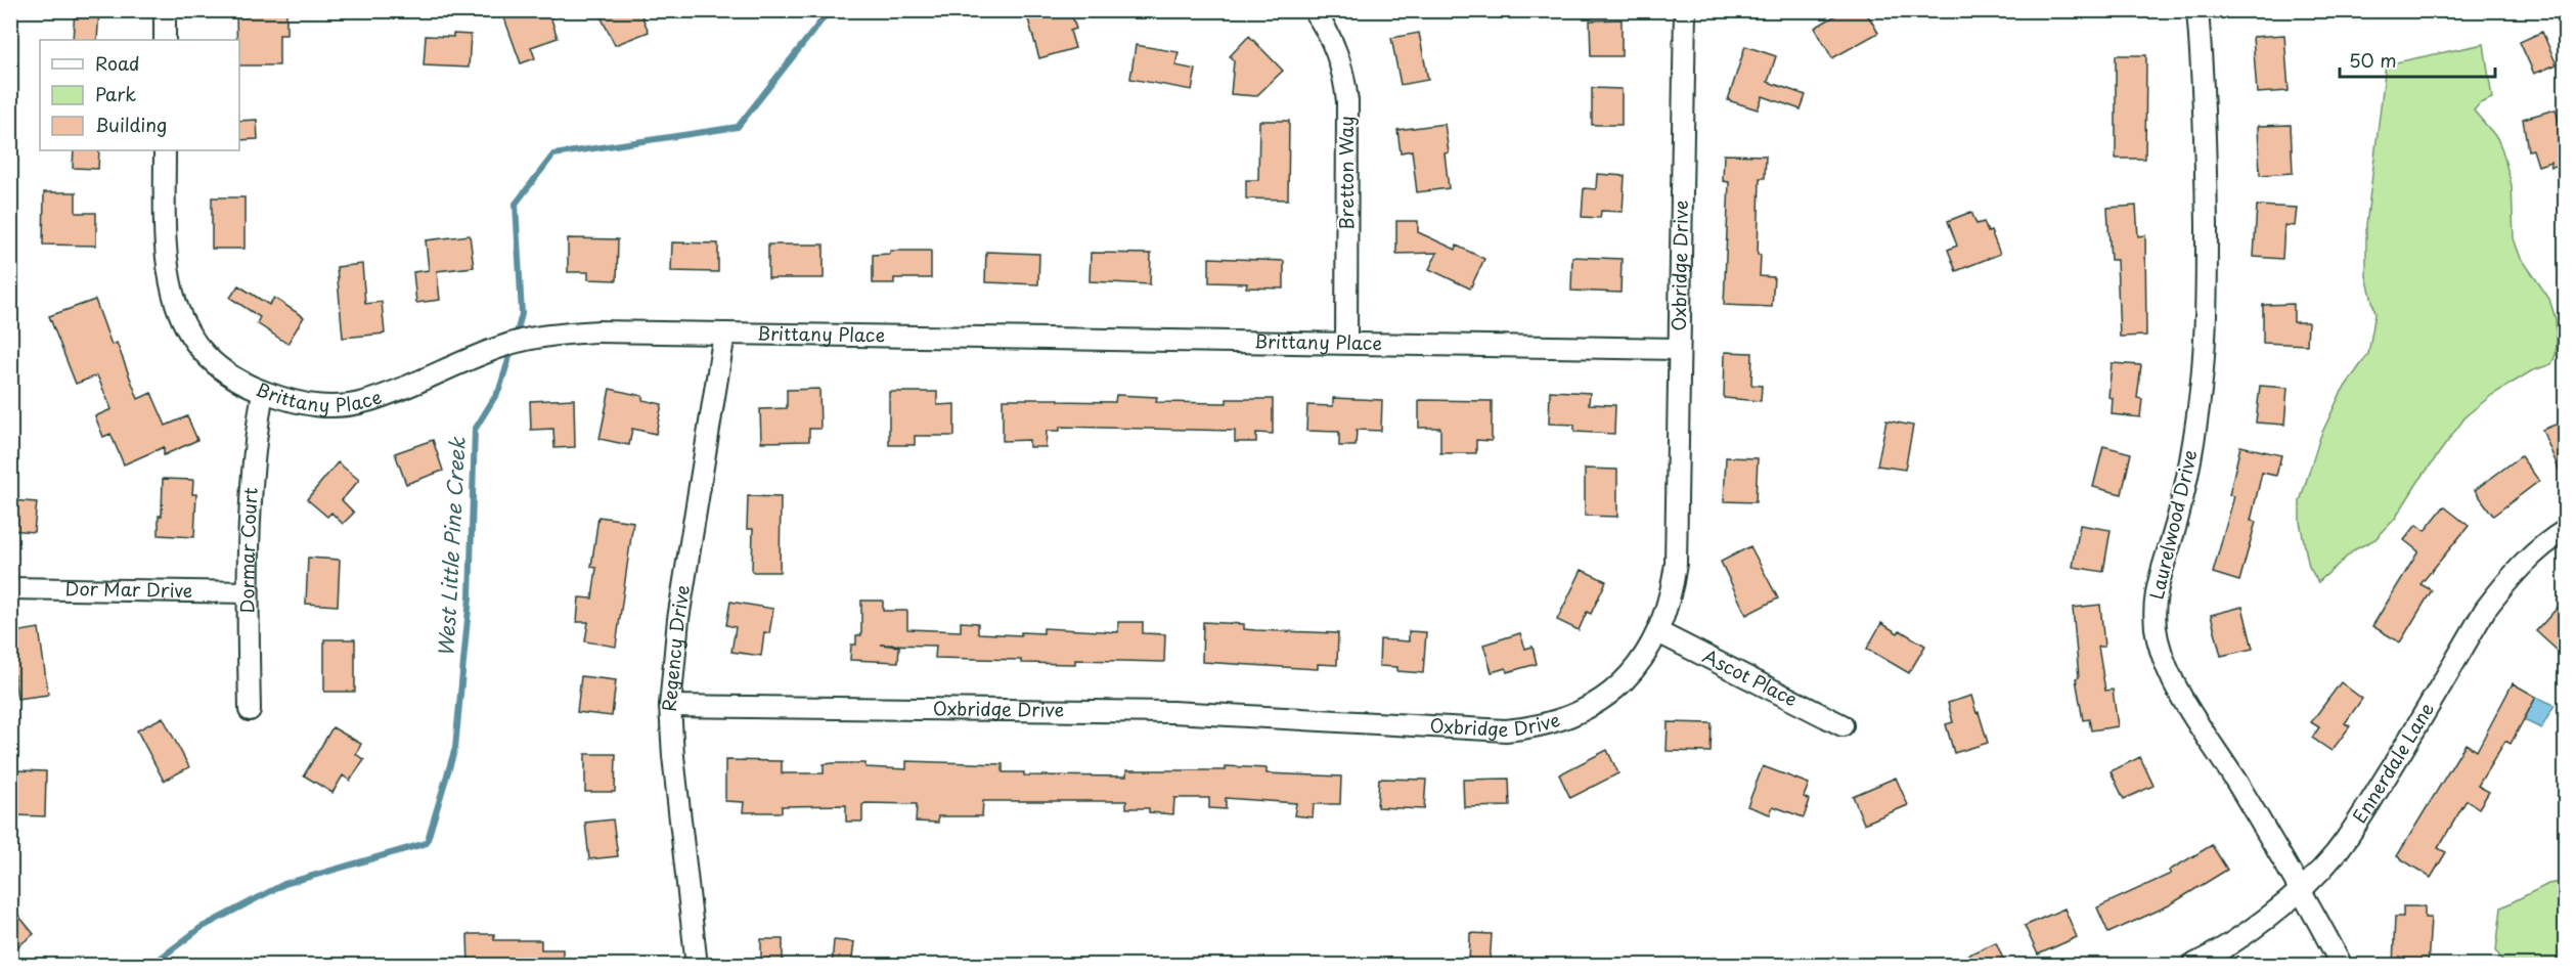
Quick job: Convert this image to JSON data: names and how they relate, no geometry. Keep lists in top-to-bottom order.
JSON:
{
  "streets": {
    "street": [
      "Bretton Way",
      "Oxbridge Drive",
      "Brittany Place",
      "Laurelwood Drive",
      "Dormar Court",
      "Dor Mar Drive",
      "Regency Drive",
      "Ascot Place",
      "Ennerdale Lane"
    ]
  },
  "crossings": [
    ["Bretton Way", "Brittany Place"],
    ["Oxbridge Drive", "Brittany Place"],
    ["Oxbridge Drive", "Regency Drive"],
    ["Oxbridge Drive", "Ascot Place"],
    ["Brittany Place", "Dormar Court"],
    ["Brittany Place", "Regency Drive"],
    ["Laurelwood Drive", "Ennerdale Lane"],
    ["Dormar Court", "Dor Mar Drive"]
  ],
  "water": ["West Little Pine Creek"],
  "legend": ["Road", "Park", "Building"],
  "scale_bar": "50 m"
}
